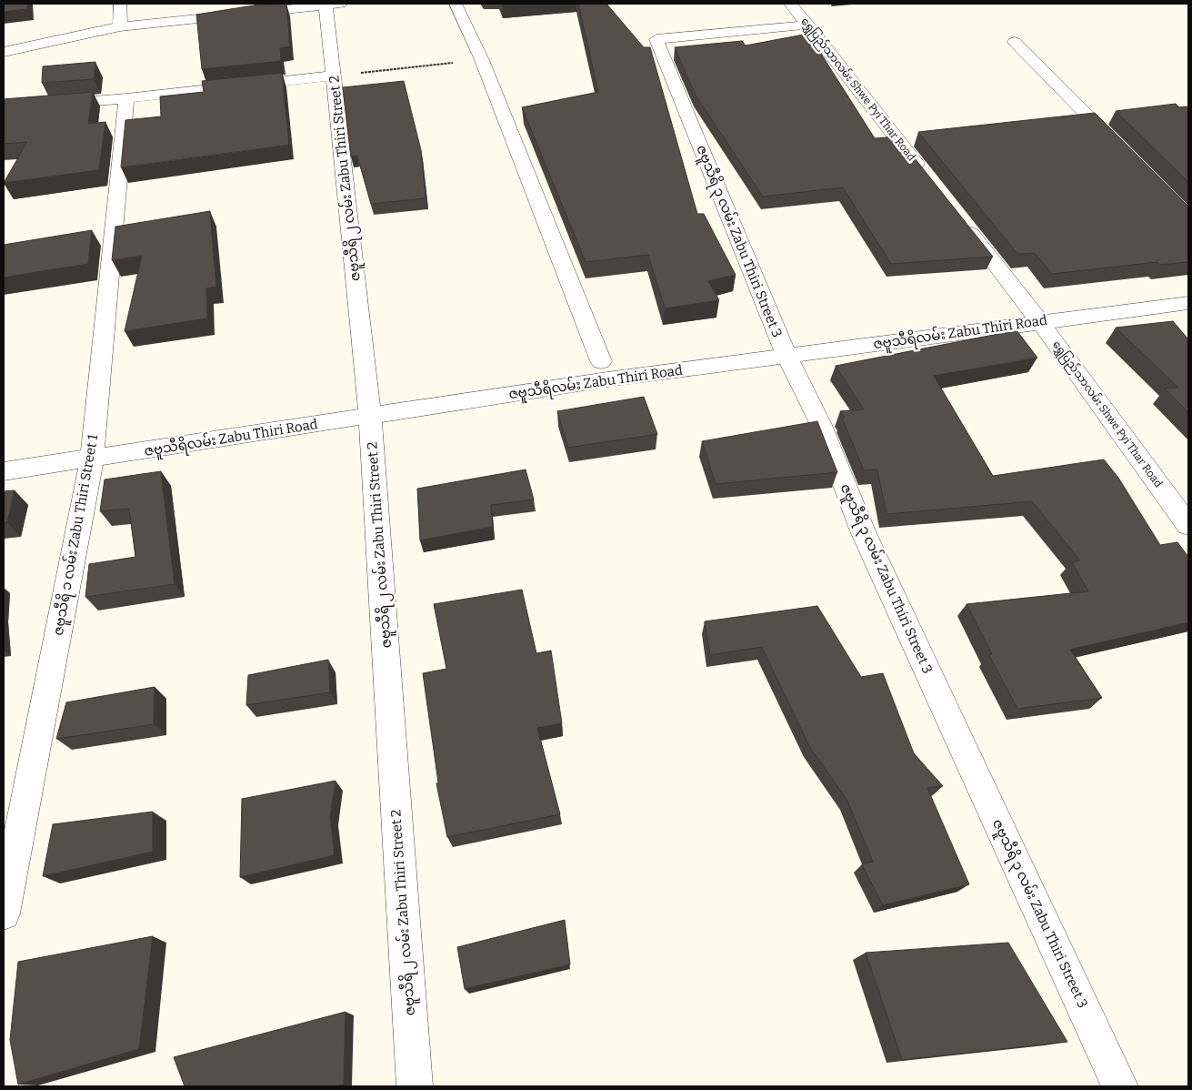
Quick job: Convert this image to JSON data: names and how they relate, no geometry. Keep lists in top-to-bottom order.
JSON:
{
  "streets": {
    "street": [
      "ရွှေပြည်သာလမ်း Shwe Pyi Thar Road",
      "ဇဗူသီရိ ၂ လမ်း Zabu Thiri Street 2",
      "ဇဗူသီရိ ၃ လမ်း Zabu Thiri Street 3",
      "ဇဗူသီရိလမ်း Zabu Thiri Road",
      "ဇဗူသီရိ ၁ လမ်း Zabu Thiri Street 1"
    ]
  },
  "crossings": [
    ["ရွှေပြည်သာလမ်း Shwe Pyi Thar Road", "ဇဗူသီရိ ၃ လမ်း Zabu Thiri Street 3"],
    ["ရွှေပြည်သာလမ်း Shwe Pyi Thar Road", "ဇဗူသီရိလမ်း Zabu Thiri Road"],
    ["ဇဗူသီရိ ၂ လမ်း Zabu Thiri Street 2", "ဇဗူသီရိလမ်း Zabu Thiri Road"],
    ["ဇဗူသီရိ ၃ လမ်း Zabu Thiri Street 3", "ဇဗူသီရိလမ်း Zabu Thiri Road"],
    ["ဇဗူသီရိလမ်း Zabu Thiri Road", "ဇဗူသီရိ ၁ လမ်း Zabu Thiri Street 1"]
  ]
}
